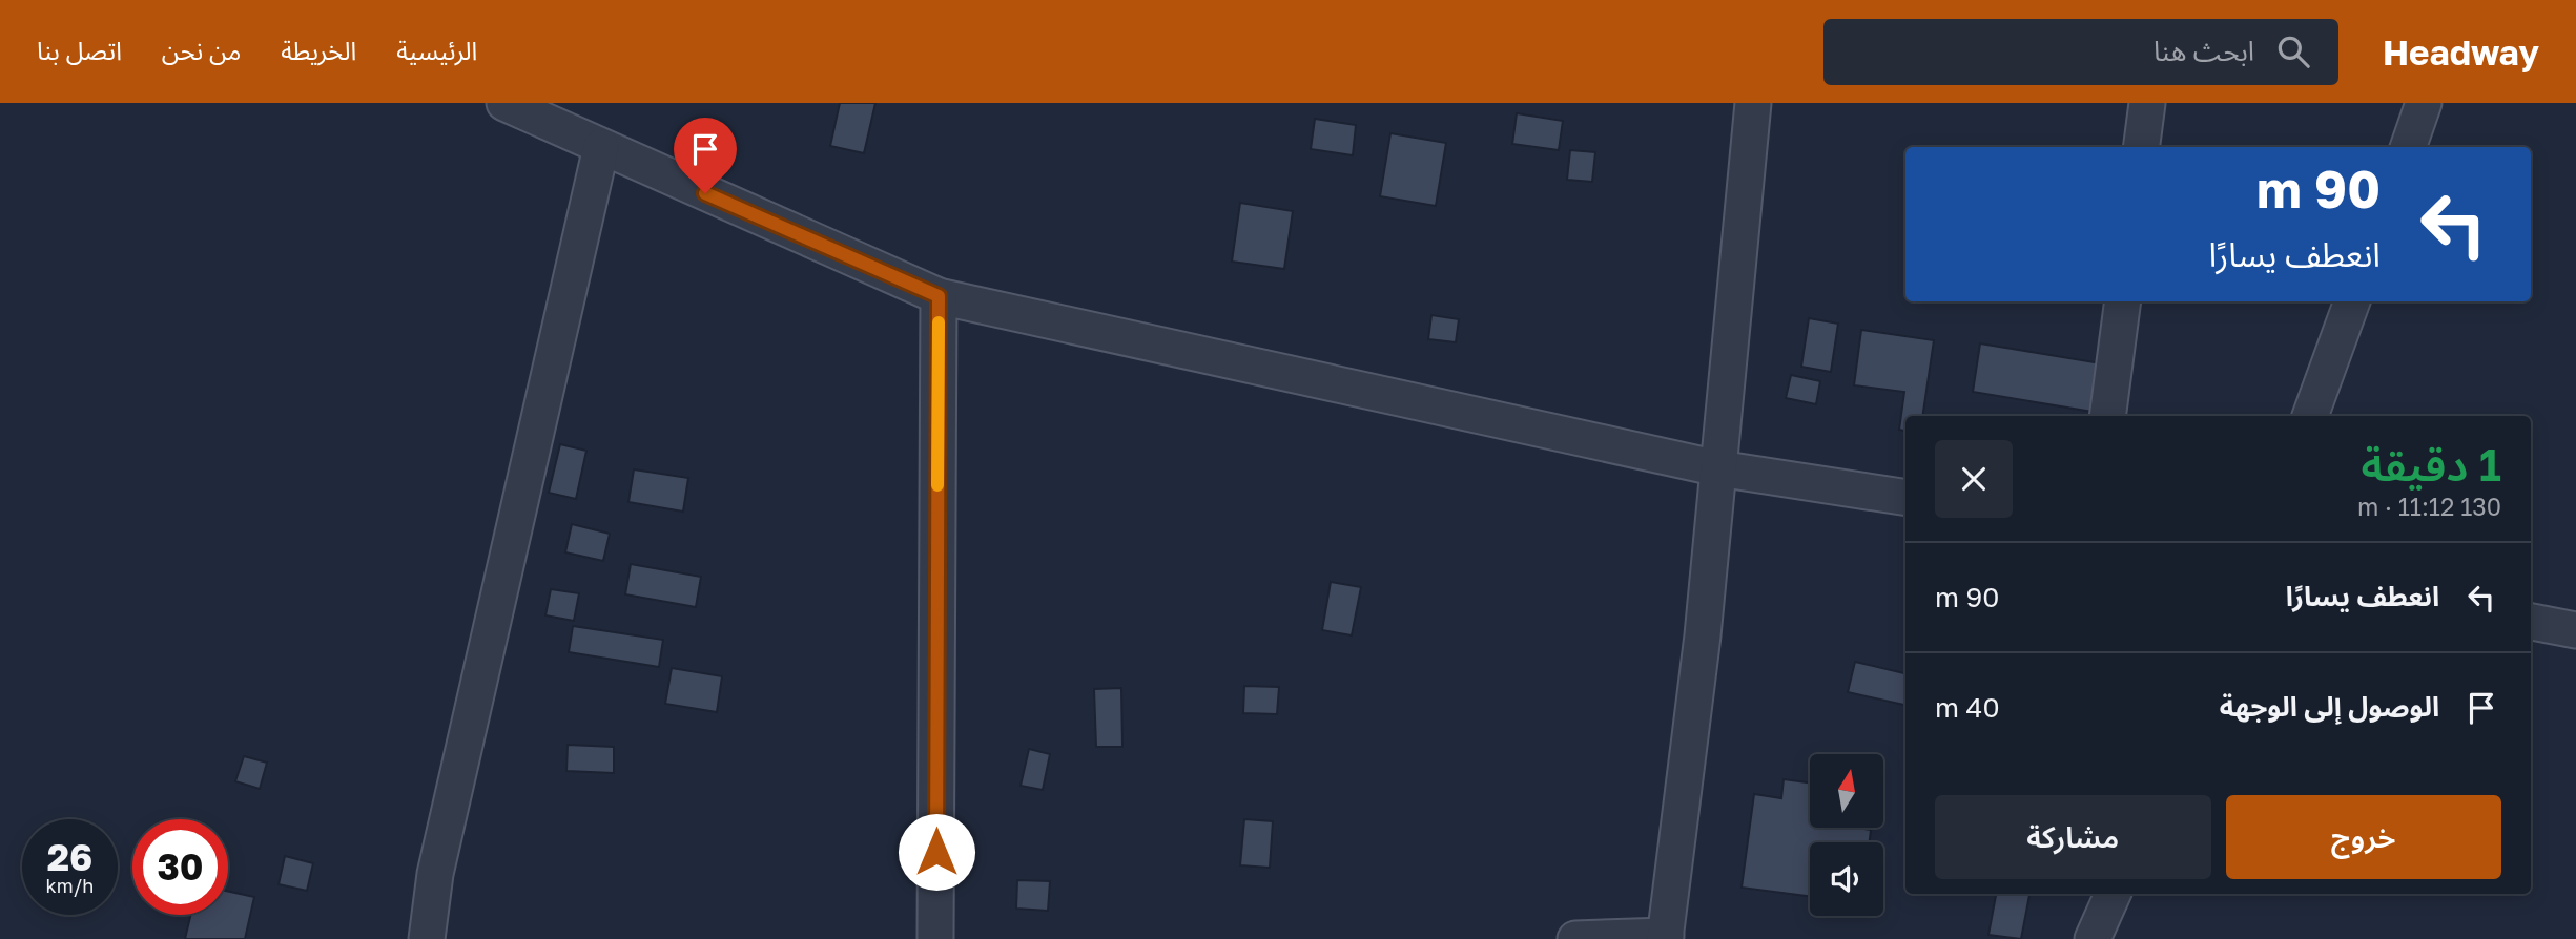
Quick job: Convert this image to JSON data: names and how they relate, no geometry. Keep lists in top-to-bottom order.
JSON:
{
  "north": "top",
  "page": {
    "header": "Headway",
    "search": "ابحث هنا",
    "nav": [
      "الرئيسية",
      "الخريطة",
      "من نحن",
      "اتصل بنا"
    ],
    "turn": ["90 m", "انعطف يسارًا"],
    "heading": ["1 دقيقة", "130 m · 11:12"],
    "list": [
      {
        "name": "انعطف يسارًا",
        "value": "90 m"
      },
      {
        "name": "الوصول إلى الوجهة",
        "value": "40 m"
      }
    ],
    "buttons": ["خروج", "مشاركة"],
    "speed": "26 km/h",
    "limit": "30"
  }
}
